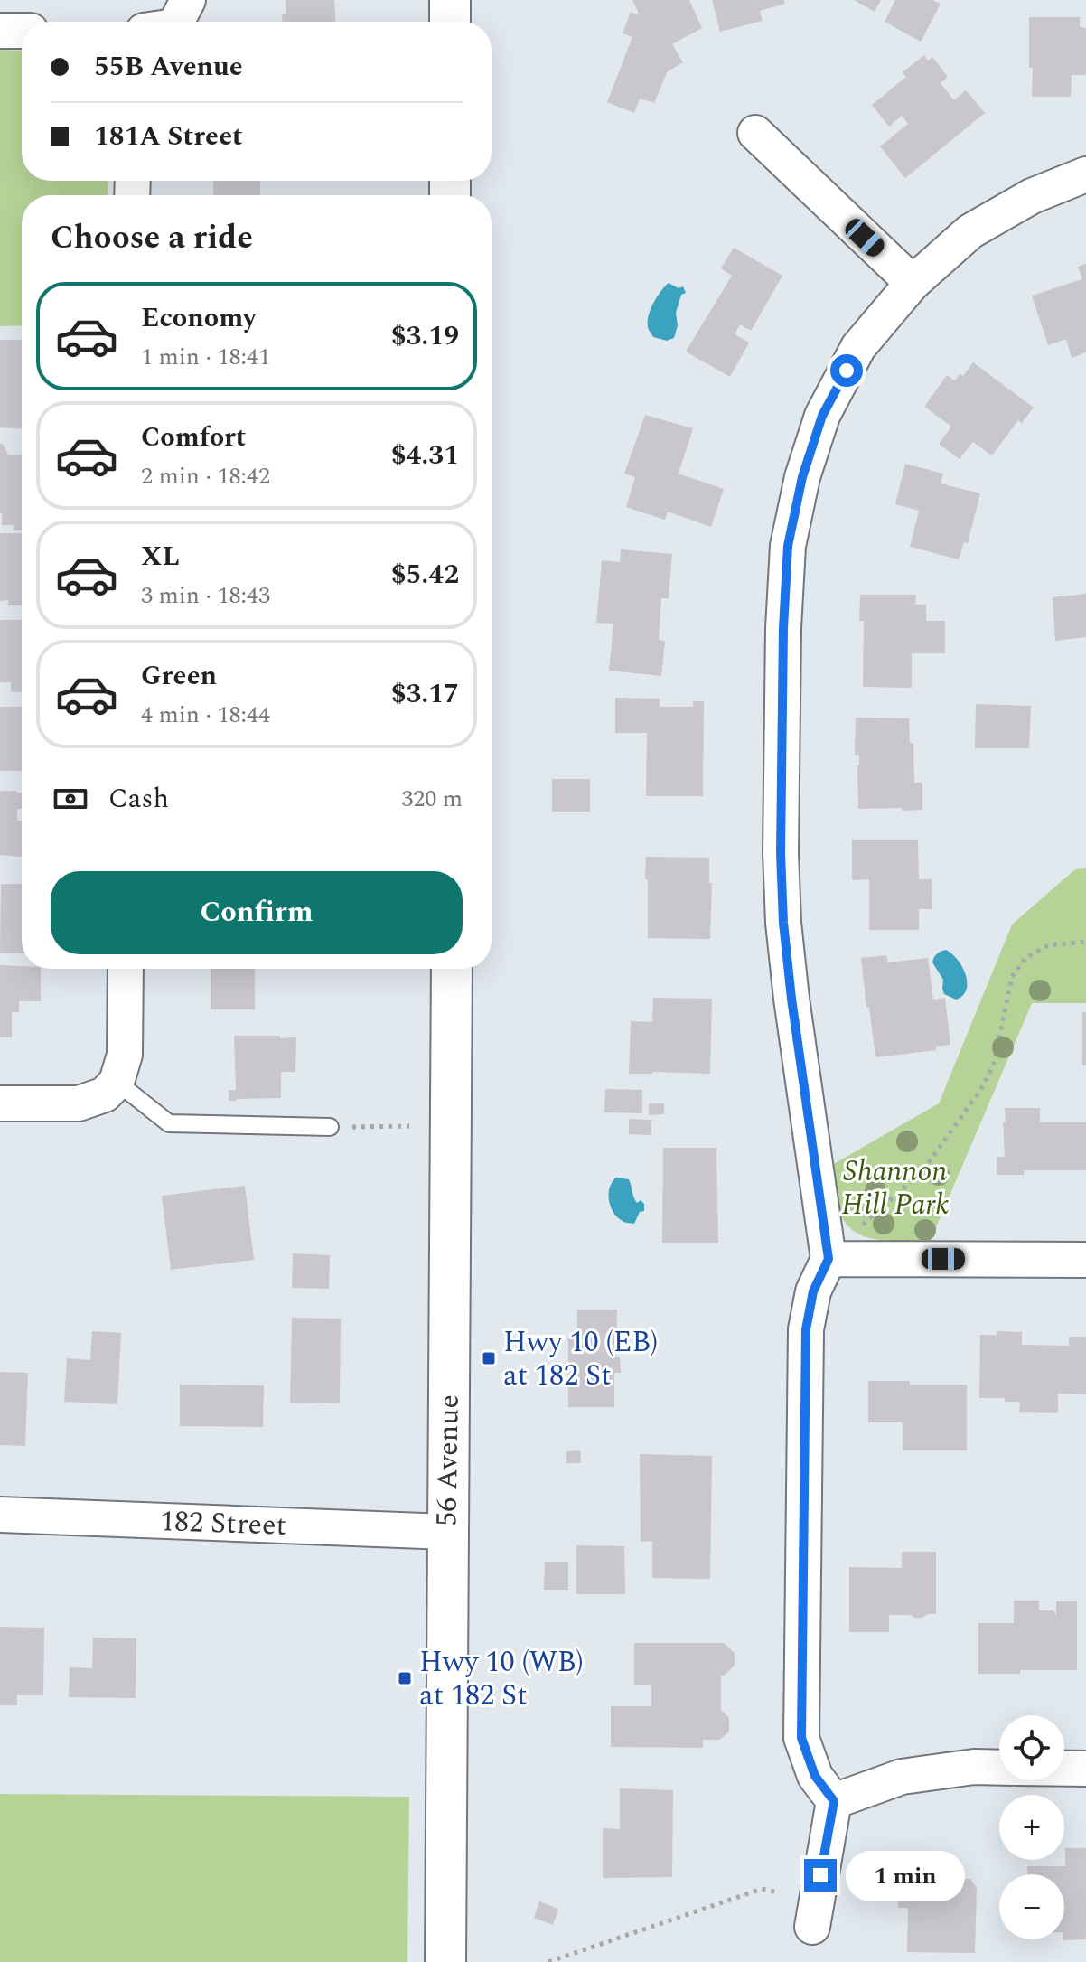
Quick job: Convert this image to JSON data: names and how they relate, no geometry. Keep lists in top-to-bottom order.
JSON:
{
  "streets": {
    "highway": ["56 Avenue"],
    "street": ["182 Street"]
  },
  "crossings": [
    ["56 Avenue", "182 Street"]
  ],
  "parks": ["Shannon Hill Park"],
  "places": {
    "transit": ["Hwy 10 (EB) at 182 St", "Hwy 10 (WB) at 182 St"]
  },
  "page": {
    "banner": ["55B Avenue", "181A Street"],
    "heading": "Choose a ride",
    "list": [
      {
        "name": "Economy",
        "note": "1 min · 18:41",
        "value": "$3.19"
      },
      {
        "name": "Comfort",
        "note": "2 min · 18:42",
        "value": "$4.31"
      },
      {
        "name": "XL",
        "note": "3 min · 18:43",
        "value": "$5.42"
      },
      {
        "name": "Green",
        "note": "4 min · 18:44",
        "value": "$3.17"
      }
    ],
    "pay": ["Cash", "320 m"],
    "buttons": "Confirm",
    "map_buttons": ["+", "−"],
    "bubble": "1 min"
  }
}
